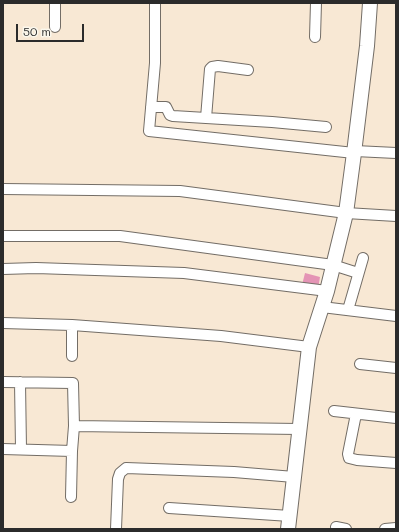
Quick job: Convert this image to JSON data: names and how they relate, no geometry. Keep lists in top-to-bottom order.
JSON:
{
  "scale_bar": "50 m"
}
